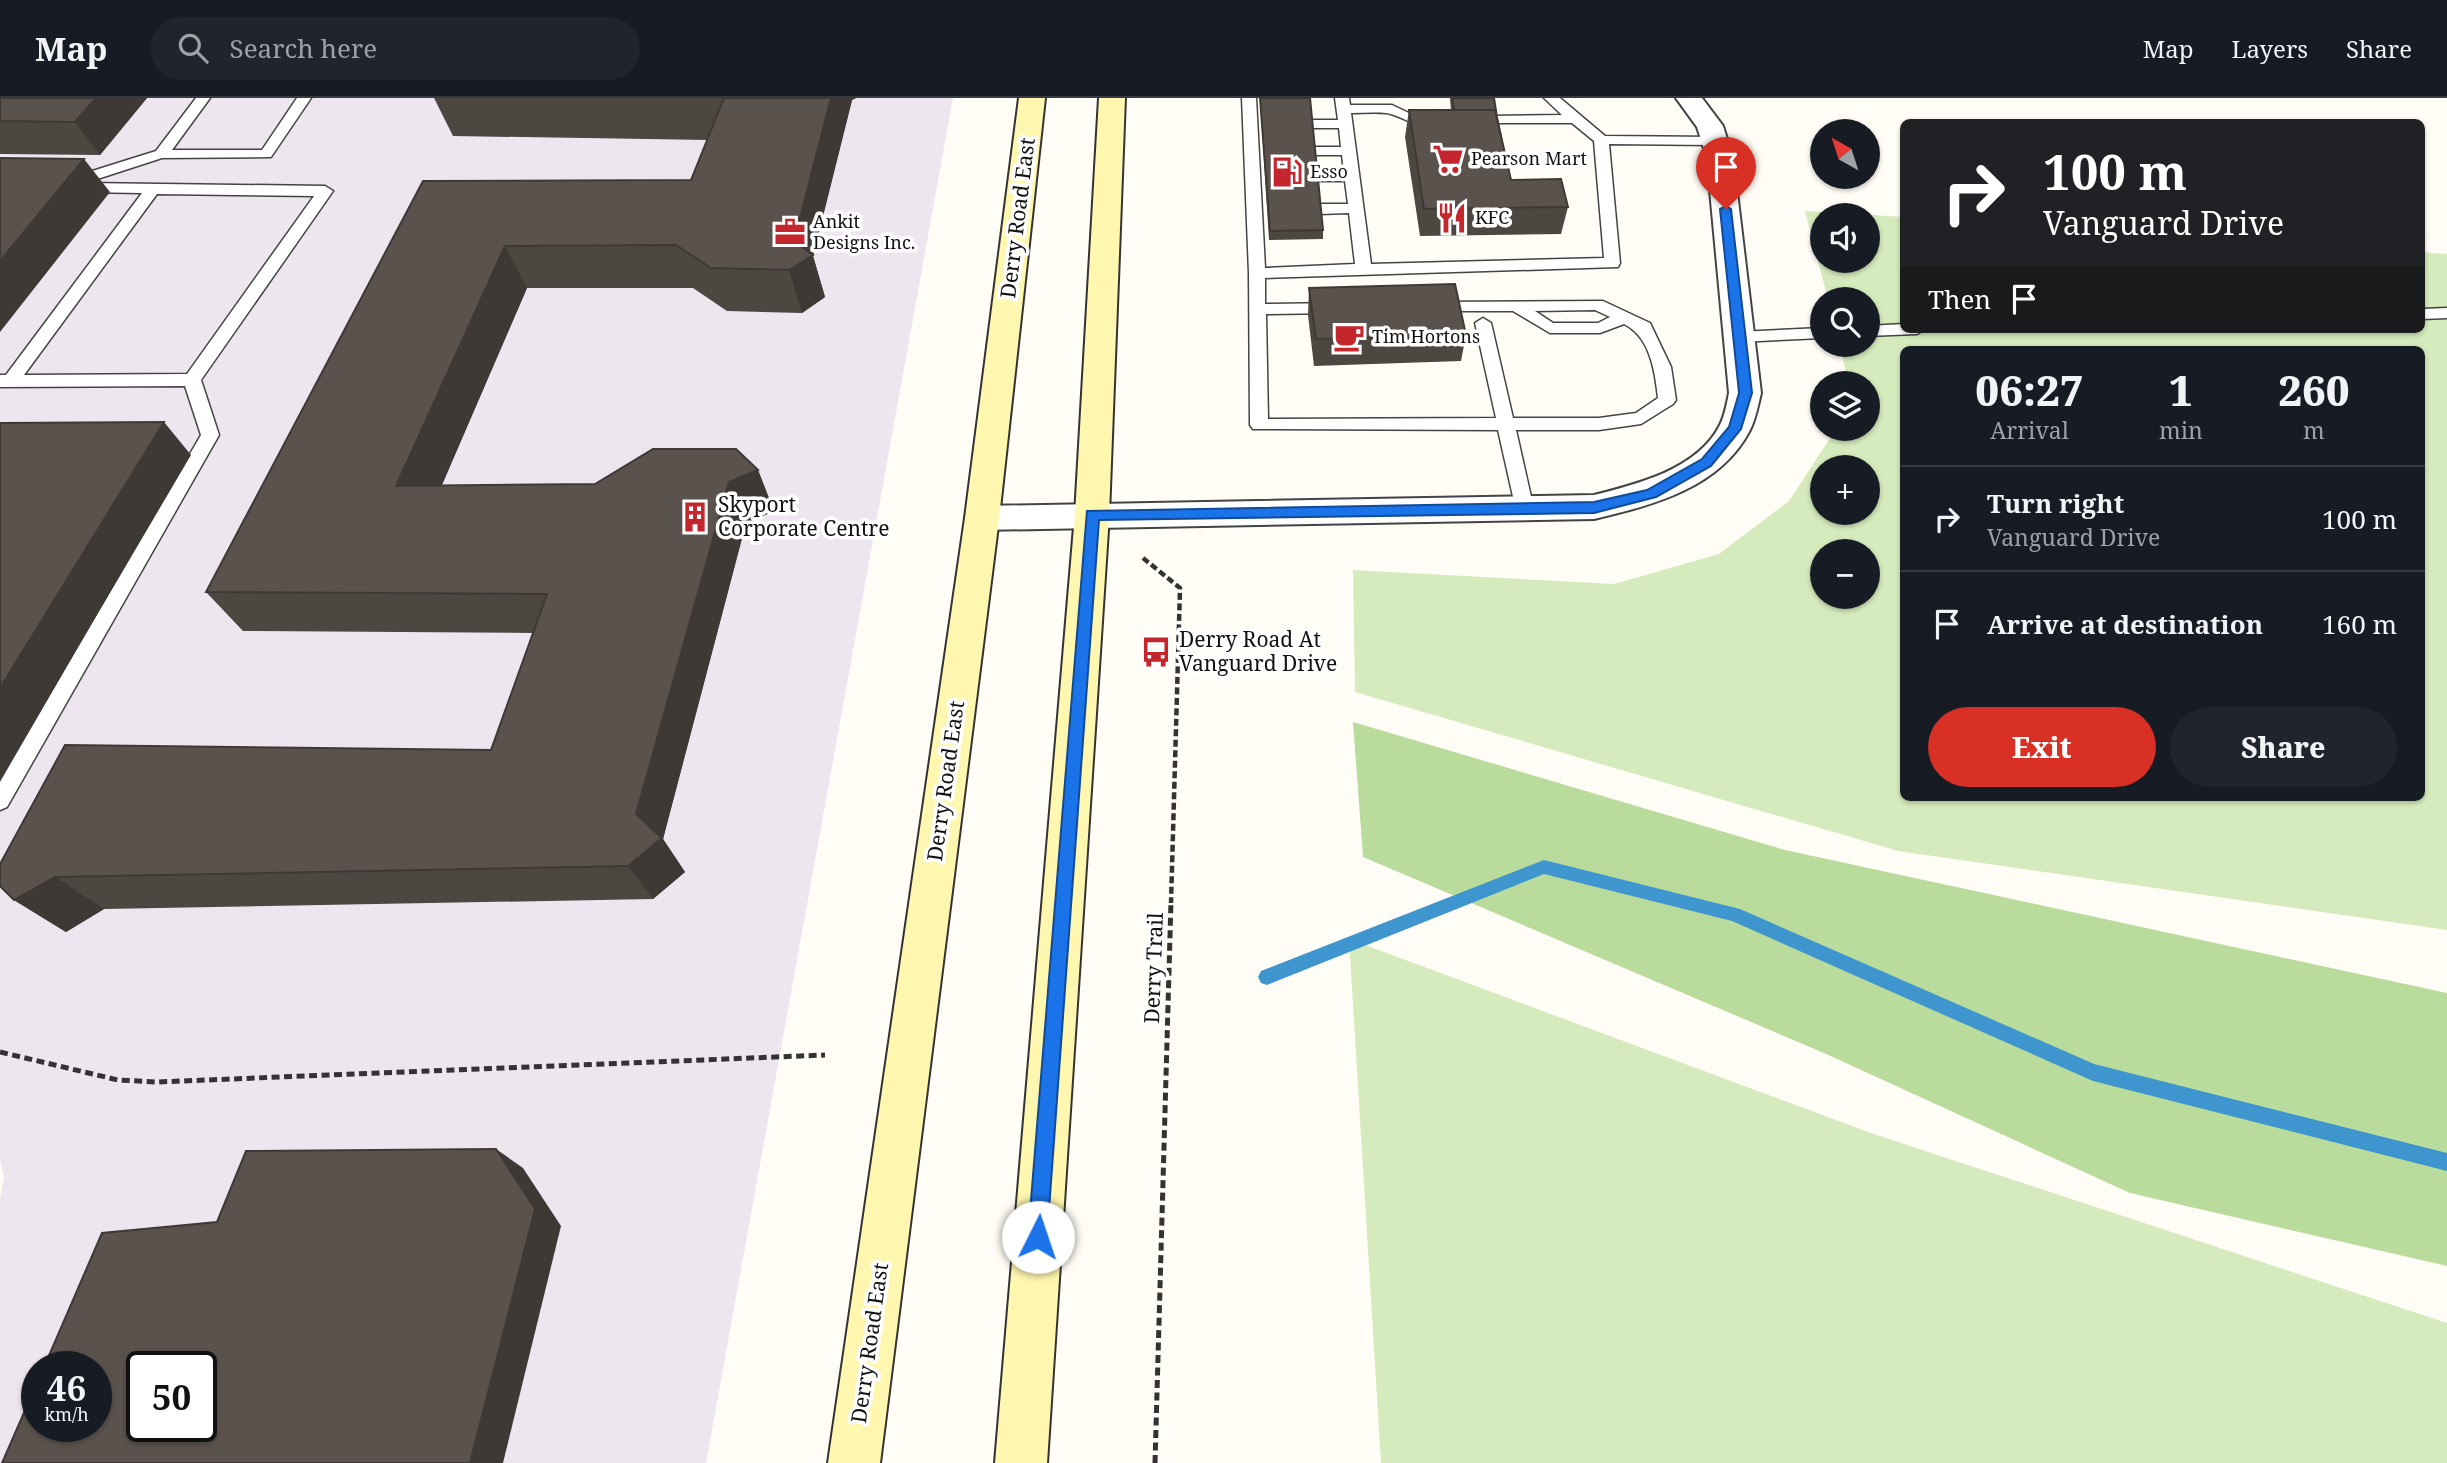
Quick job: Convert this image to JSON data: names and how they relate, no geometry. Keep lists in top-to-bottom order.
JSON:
{
  "streets": {
    "main road": ["Derry Road East"],
    "path": ["Derry Trail"]
  },
  "places": {
    "supermarket": ["Pearson Mart"],
    "fuel station": ["Esso"],
    "restaurant": ["KFC"],
    "office": ["Ankit Designs Inc."],
    "cafe": ["Tim Hortons"],
    "building": ["Skyport Corporate Centre"],
    "bus stop": ["Derry Road At Vanguard Drive"]
  },
  "north": "top left",
  "page": {
    "header": "Map",
    "search": "Search here",
    "nav": ["Map", "Layers", "Share"],
    "map_buttons": ["+", "−"],
    "turn": ["100 m", "Vanguard Drive"],
    "then": "Then",
    "eta": [
      "06:27",
      "Arrival",
      "1",
      "min",
      "260",
      "m"
    ],
    "list": [
      {
        "name": "Turn right",
        "note": "Vanguard Drive",
        "value": "100 m"
      },
      {
        "name": "Arrive at destination",
        "value": "160 m"
      }
    ],
    "buttons": ["Exit", "Share"],
    "speed": "46 km/h",
    "limit": "50"
  }
}
